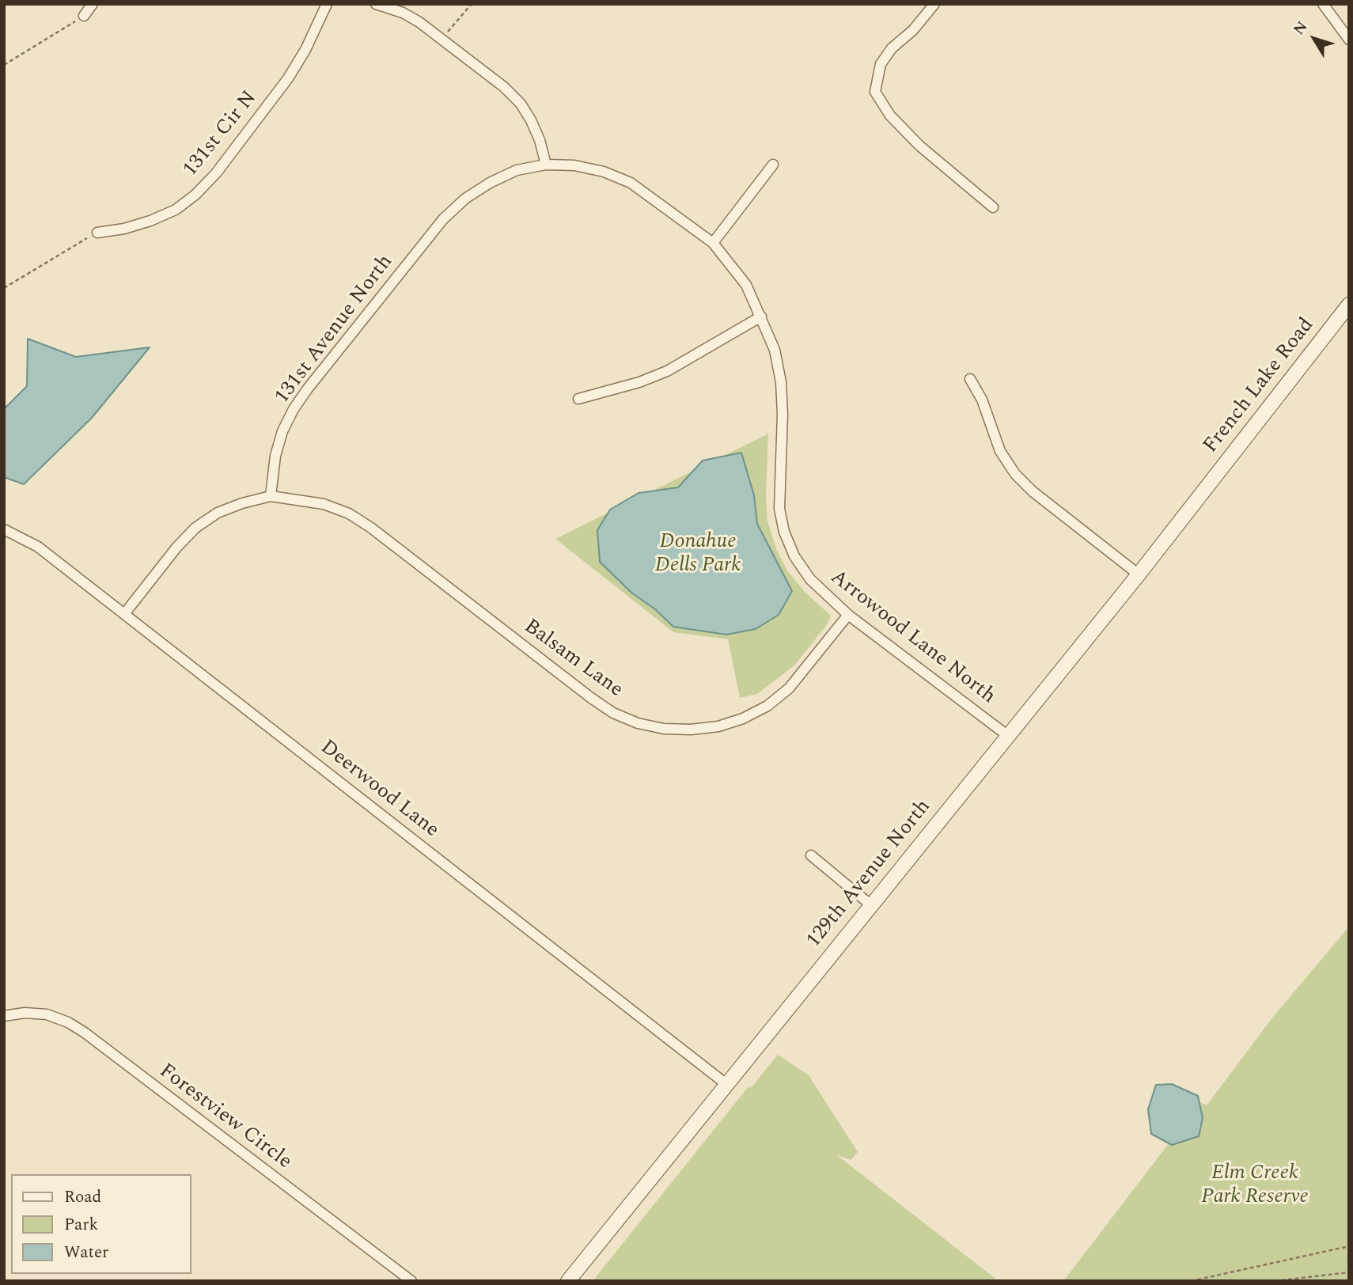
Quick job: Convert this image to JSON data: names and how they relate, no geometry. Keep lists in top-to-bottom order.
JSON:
{
  "streets": {
    "main road": ["French Lake Road", "129th Avenue North"],
    "street": [
      "131st Cir N",
      "131st Avenue North",
      "Arrowood Lane North",
      "Balsam Lane",
      "Deerwood Lane",
      "Forestview Circle"
    ]
  },
  "crossings": [
    ["131st Avenue North", "Arrowood Lane North"],
    ["131st Avenue North", "Balsam Lane"],
    ["French Lake Road", "129th Avenue North"],
    ["Arrowood Lane North", "Balsam Lane"],
    ["Arrowood Lane North", "129th Avenue North"],
    ["Deerwood Lane", "129th Avenue North"]
  ],
  "parks": ["Donahue Dells Park", "Elm Creek Park Reserve"],
  "legend": ["Road", "Park", "Water"],
  "north": "top left"
}
